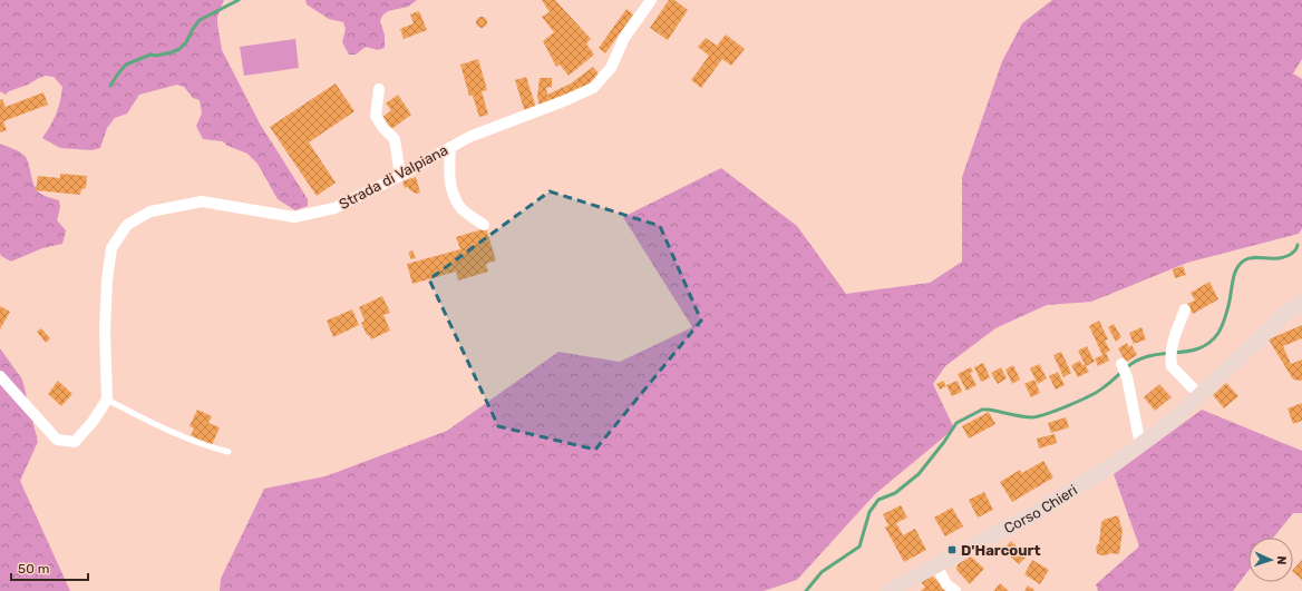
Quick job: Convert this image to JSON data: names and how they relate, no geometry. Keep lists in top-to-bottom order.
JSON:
{
  "streets": {
    "main road": ["Corso Chieri"],
    "street": ["Strada di Valpiana"]
  },
  "places": {
    "transit": ["D'Harcourt"]
  },
  "scale_bar": "50 m",
  "north": "right"
}
